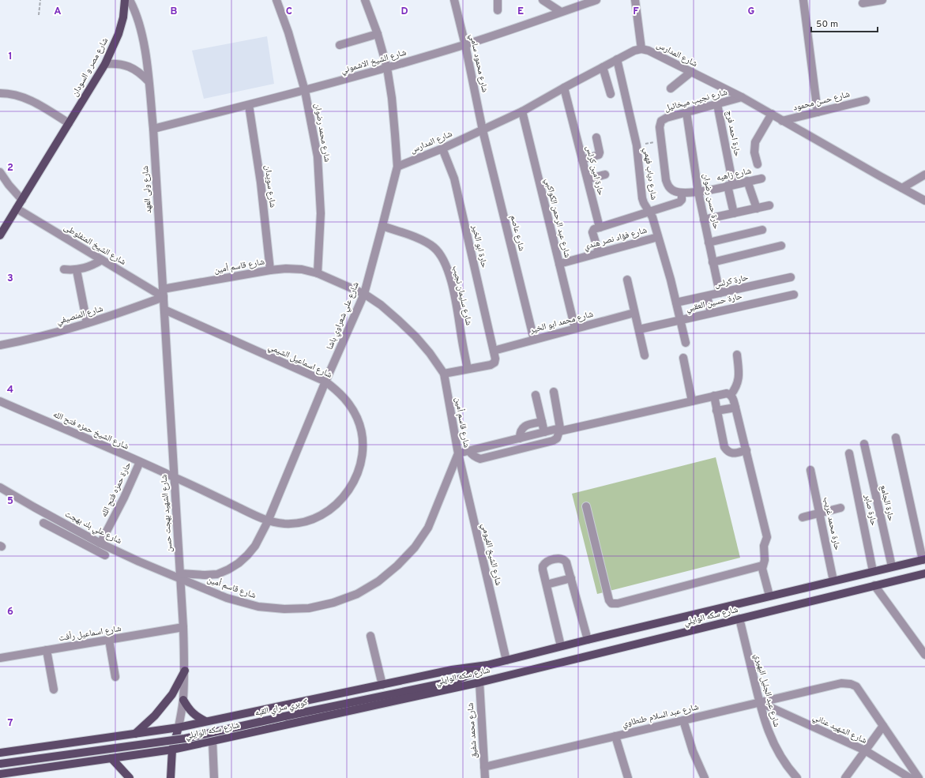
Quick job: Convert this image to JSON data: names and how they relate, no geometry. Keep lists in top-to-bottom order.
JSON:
{
  "streets": {
    "main road": ["شارع مصر و السودان", "شارع سكه الوايلي", "كوبري سراي القبه"],
    "street": [
      "شارع المدارس",
      "شارع الشيخ الاشموني",
      "شارع محمود سامي",
      "شارع نجيب ميخائيل",
      "شارع حسن محمود",
      "شارع محمد رضوان",
      "حارة احمد فرج",
      "حارة امين كرلس",
      "شارع دياب فهمي",
      "شارع زاهيه",
      "شارع سويدان",
      "شارع ولى العهد",
      "حارة حسن رضوان",
      "شارع عبد الرحمن الكواكبي",
      "شارع عاصم",
      "شارع فؤاد نصر هندي",
      "شارع الشيخ المنفلوطى",
      "حارة ابو الخير",
      "شارع قاسم أمين",
      "حارة كرلس",
      "شارع سليمان نجيب",
      "حارة حسين العقبي",
      "شارع المنصيفي",
      "شارع علي شعراوي باشا",
      "شارع محمد ابو الخير",
      "شارع اسماعيل الشيمي",
      "شارع الشيخ حمزه فتح الله",
      "حارة حمزه فتح الله",
      "حارة الجامع",
      "حارة صابر",
      "شارع الشهيد بهجت حسن",
      "حارة محمد غريب",
      "شارع علي بك بهجت",
      "شارع الشيخ الفيومي",
      "شارع اسماعيل رأفت",
      "شارع عبد الجليل البهيري",
      "شارع عبد السلام طنطاوي",
      "شارع الشهيد عناني",
      "شارع محمد شفيق"
    ]
  },
  "crossings": [
    ["شارع المدارس", "شارع محمود سامي"],
    ["شارع المدارس", "شارع نجيب ميخائيل"],
    ["شارع المدارس", "شارع حسن محمود"],
    ["شارع المدارس", "حارة امين كرلس"],
    ["شارع المدارس", "شارع دياب فهمي"],
    ["شارع المدارس", "شارع عبد الرحمن الكواكبي"],
    ["شارع المدارس", "شارع عاصم"],
    ["شارع المدارس", "حارة ابو الخير"],
    ["شارع المدارس", "شارع علي شعراوي باشا"],
    ["شارع الشيخ الاشموني", "شارع محمود سامي"],
    ["شارع الشيخ الاشموني", "شارع محمد رضوان"],
    ["شارع الشيخ الاشموني", "شارع سويدان"],
    ["شارع الشيخ الاشموني", "شارع ولى العهد"],
    ["شارع الشيخ الاشموني", "شارع علي شعراوي باشا"],
    ["شارع محمود سامي", "شارع عاصم"],
    ["شارع مصر و السودان", "شارع الشيخ المنفلوطى"],
    ["شارع نجيب ميخائيل", "حارة احمد فرج"],
    ["شارع نجيب ميخائيل", "شارع زاهيه"],
    ["شارع نجيب ميخائيل", "حارة حسن رضوان"],
    ["شارع محمد رضوان", "شارع قاسم أمين"],
    ["حارة احمد فرج", "شارع زاهيه"],
    ["شارع دياب فهمي", "شارع فؤاد نصر هندي"],
    ["شارع دياب فهمي", "حارة كرلس"],
    ["شارع دياب فهمي", "حارة حسين العقبي"],
    ["شارع زاهيه", "حارة حسن رضوان"],
    ["شارع سويدان", "شارع قاسم أمين"],
    ["شارع ولى العهد", "شارع الشيخ المنفلوطى"],
    ["شارع ولى العهد", "شارع قاسم أمين"],
    ["شارع ولى العهد", "شارع المنصيفي"],
    ["شارع ولى العهد", "شارع الشهيد بهجت حسن"],
    ["حارة حسن رضوان", "حارة كرلس"],
    ["شارع عبد الرحمن الكواكبي", "شارع فؤاد نصر هندي"],
    ["شارع عبد الرحمن الكواكبي", "شارع محمد ابو الخير"],
    ["شارع عاصم", "شارع محمد ابو الخير"],
    ["شارع الشيخ المنفلوطى", "شارع قاسم أمين"],
    ["شارع الشيخ المنفلوطى", "شارع المنصيفي"],
    ["شارع الشيخ المنفلوطى", "شارع الشهيد بهجت حسن"],
    ["حارة ابو الخير", "شارع محمد ابو الخير"],
    ["شارع قاسم أمين", "شارع المنصيفي"],
    ["شارع قاسم أمين", "شارع علي شعراوي باشا"],
    ["شارع قاسم أمين", "شارع الشهيد بهجت حسن"],
    ["شارع قاسم أمين", "شارع علي بك بهجت"],
    ["شارع قاسم أمين", "شارع الشيخ الفيومي"],
    ["شارع سليمان نجيب", "شارع علي شعراوي باشا"],
    ["شارع المنصيفي", "شارع الشهيد بهجت حسن"],
    ["شارع علي شعراوي باشا", "شارع اسماعيل الشيمي"],
    ["شارع علي شعراوي باشا", "شارع الشهيد بهجت حسن"],
    ["شارع علي شعراوي باشا", "شارع علي بك بهجت"],
    ["شارع اسماعيل الشيمي", "شارع الشيخ حمزه فتح الله"],
    ["شارع اسماعيل الشيمي", "شارع الشهيد بهجت حسن"],
    ["شارع الشيخ حمزه فتح الله", "حارة حمزه فتح الله"],
    ["شارع الشيخ حمزه فتح الله", "شارع الشهيد بهجت حسن"],
    ["حارة حمزه فتح الله", "شارع علي بك بهجت"],
    ["حارة الجامع", "شارع سكه الوايلي"],
    ["حارة صابر", "شارع سكه الوايلي"],
    ["شارع الشهيد بهجت حسن", "شارع علي بك بهجت"],
    ["شارع الشهيد بهجت حسن", "شارع سكه الوايلي"],
    ["شارع الشهيد بهجت حسن", "شارع اسماعيل رأفت"],
    ["حارة محمد غريب", "شارع سكه الوايلي"],
    ["شارع الشيخ الفيومي", "شارع سكه الوايلي"],
    ["شارع سكه الوايلي", "شارع عبد الجليل البهيري"],
    ["شارع سكه الوايلي", "كوبري سراي القبه"],
    ["شارع سكه الوايلي", "شارع محمد شفيق"],
    ["شارع عبد الجليل البهيري", "شارع عبد السلام طنطاوي"],
    ["شارع عبد الجليل البهيري", "شارع الشهيد عناني"],
    ["شارع عبد السلام طنطاوي", "شارع الشهيد عناني"],
    ["شارع عبد السلام طنطاوي", "شارع محمد شفيق"]
  ],
  "scale_bar": "50 m",
  "grid": {
    "columns": [
      "A",
      "B",
      "C",
      "D",
      "E",
      "F",
      "G"
    ],
    "rows": [
      "1",
      "2",
      "3",
      "4",
      "5",
      "6",
      "7"
    ]
  }
}
